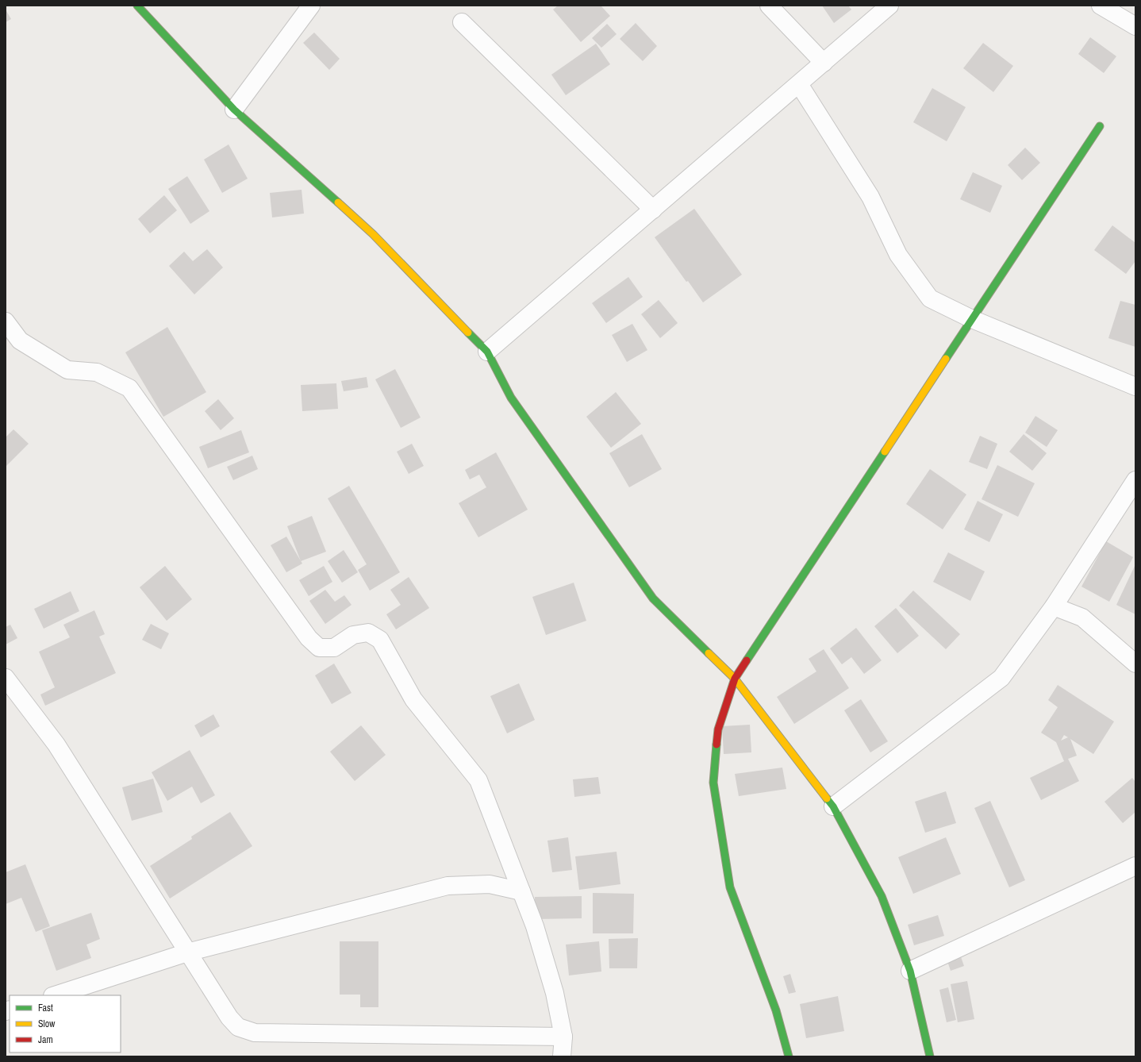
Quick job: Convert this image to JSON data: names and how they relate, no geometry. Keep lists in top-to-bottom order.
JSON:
{
  "legend": ["Fast", "Slow", "Jam"]
}
